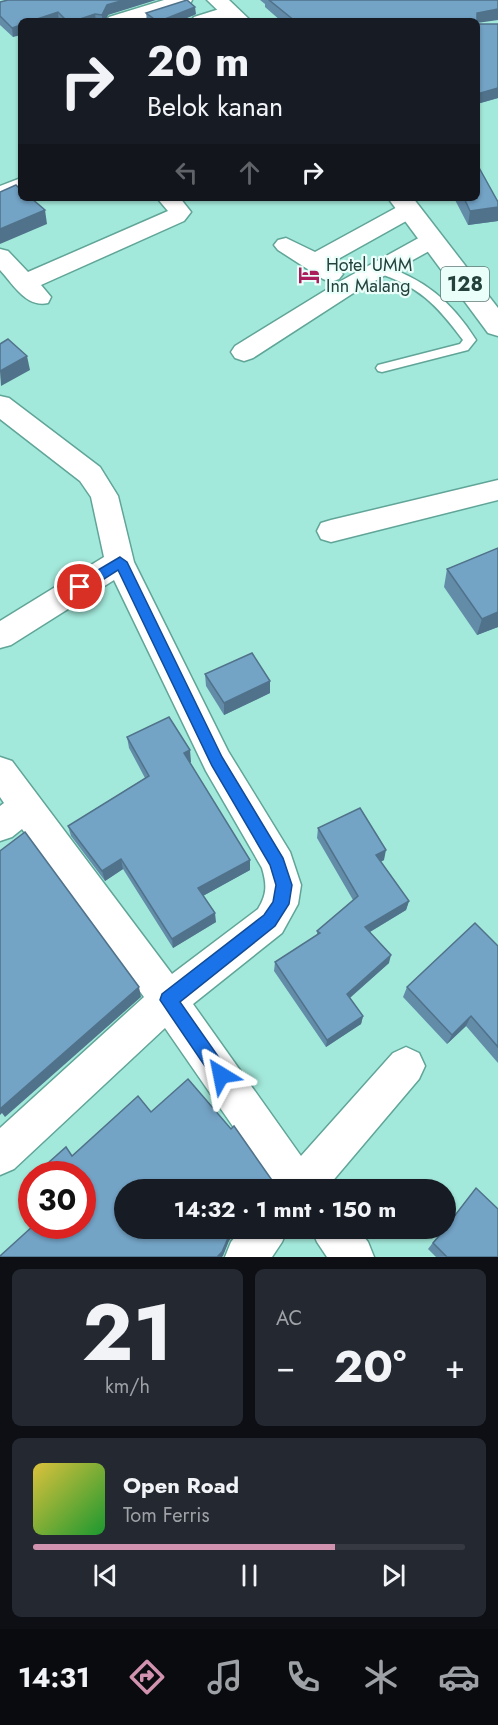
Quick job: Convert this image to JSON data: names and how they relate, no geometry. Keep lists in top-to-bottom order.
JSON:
{
  "streets": {
    "main road": ["128"]
  },
  "places": {
    "hotel": ["Hotel UMM Inn Malang"]
  },
  "page": {
    "turn": ["20 m", "Belok kanan"],
    "limit": "30",
    "trip": "14:32 · 1 mnt · 150 m",
    "tile": [
      ["21", "km/h"],
      "AC"
    ],
    "heat": ["−", "20°", "+"],
    "song": ["Open Road", "Tom Ferris"],
    "tabs": "14:31"
  }
}
